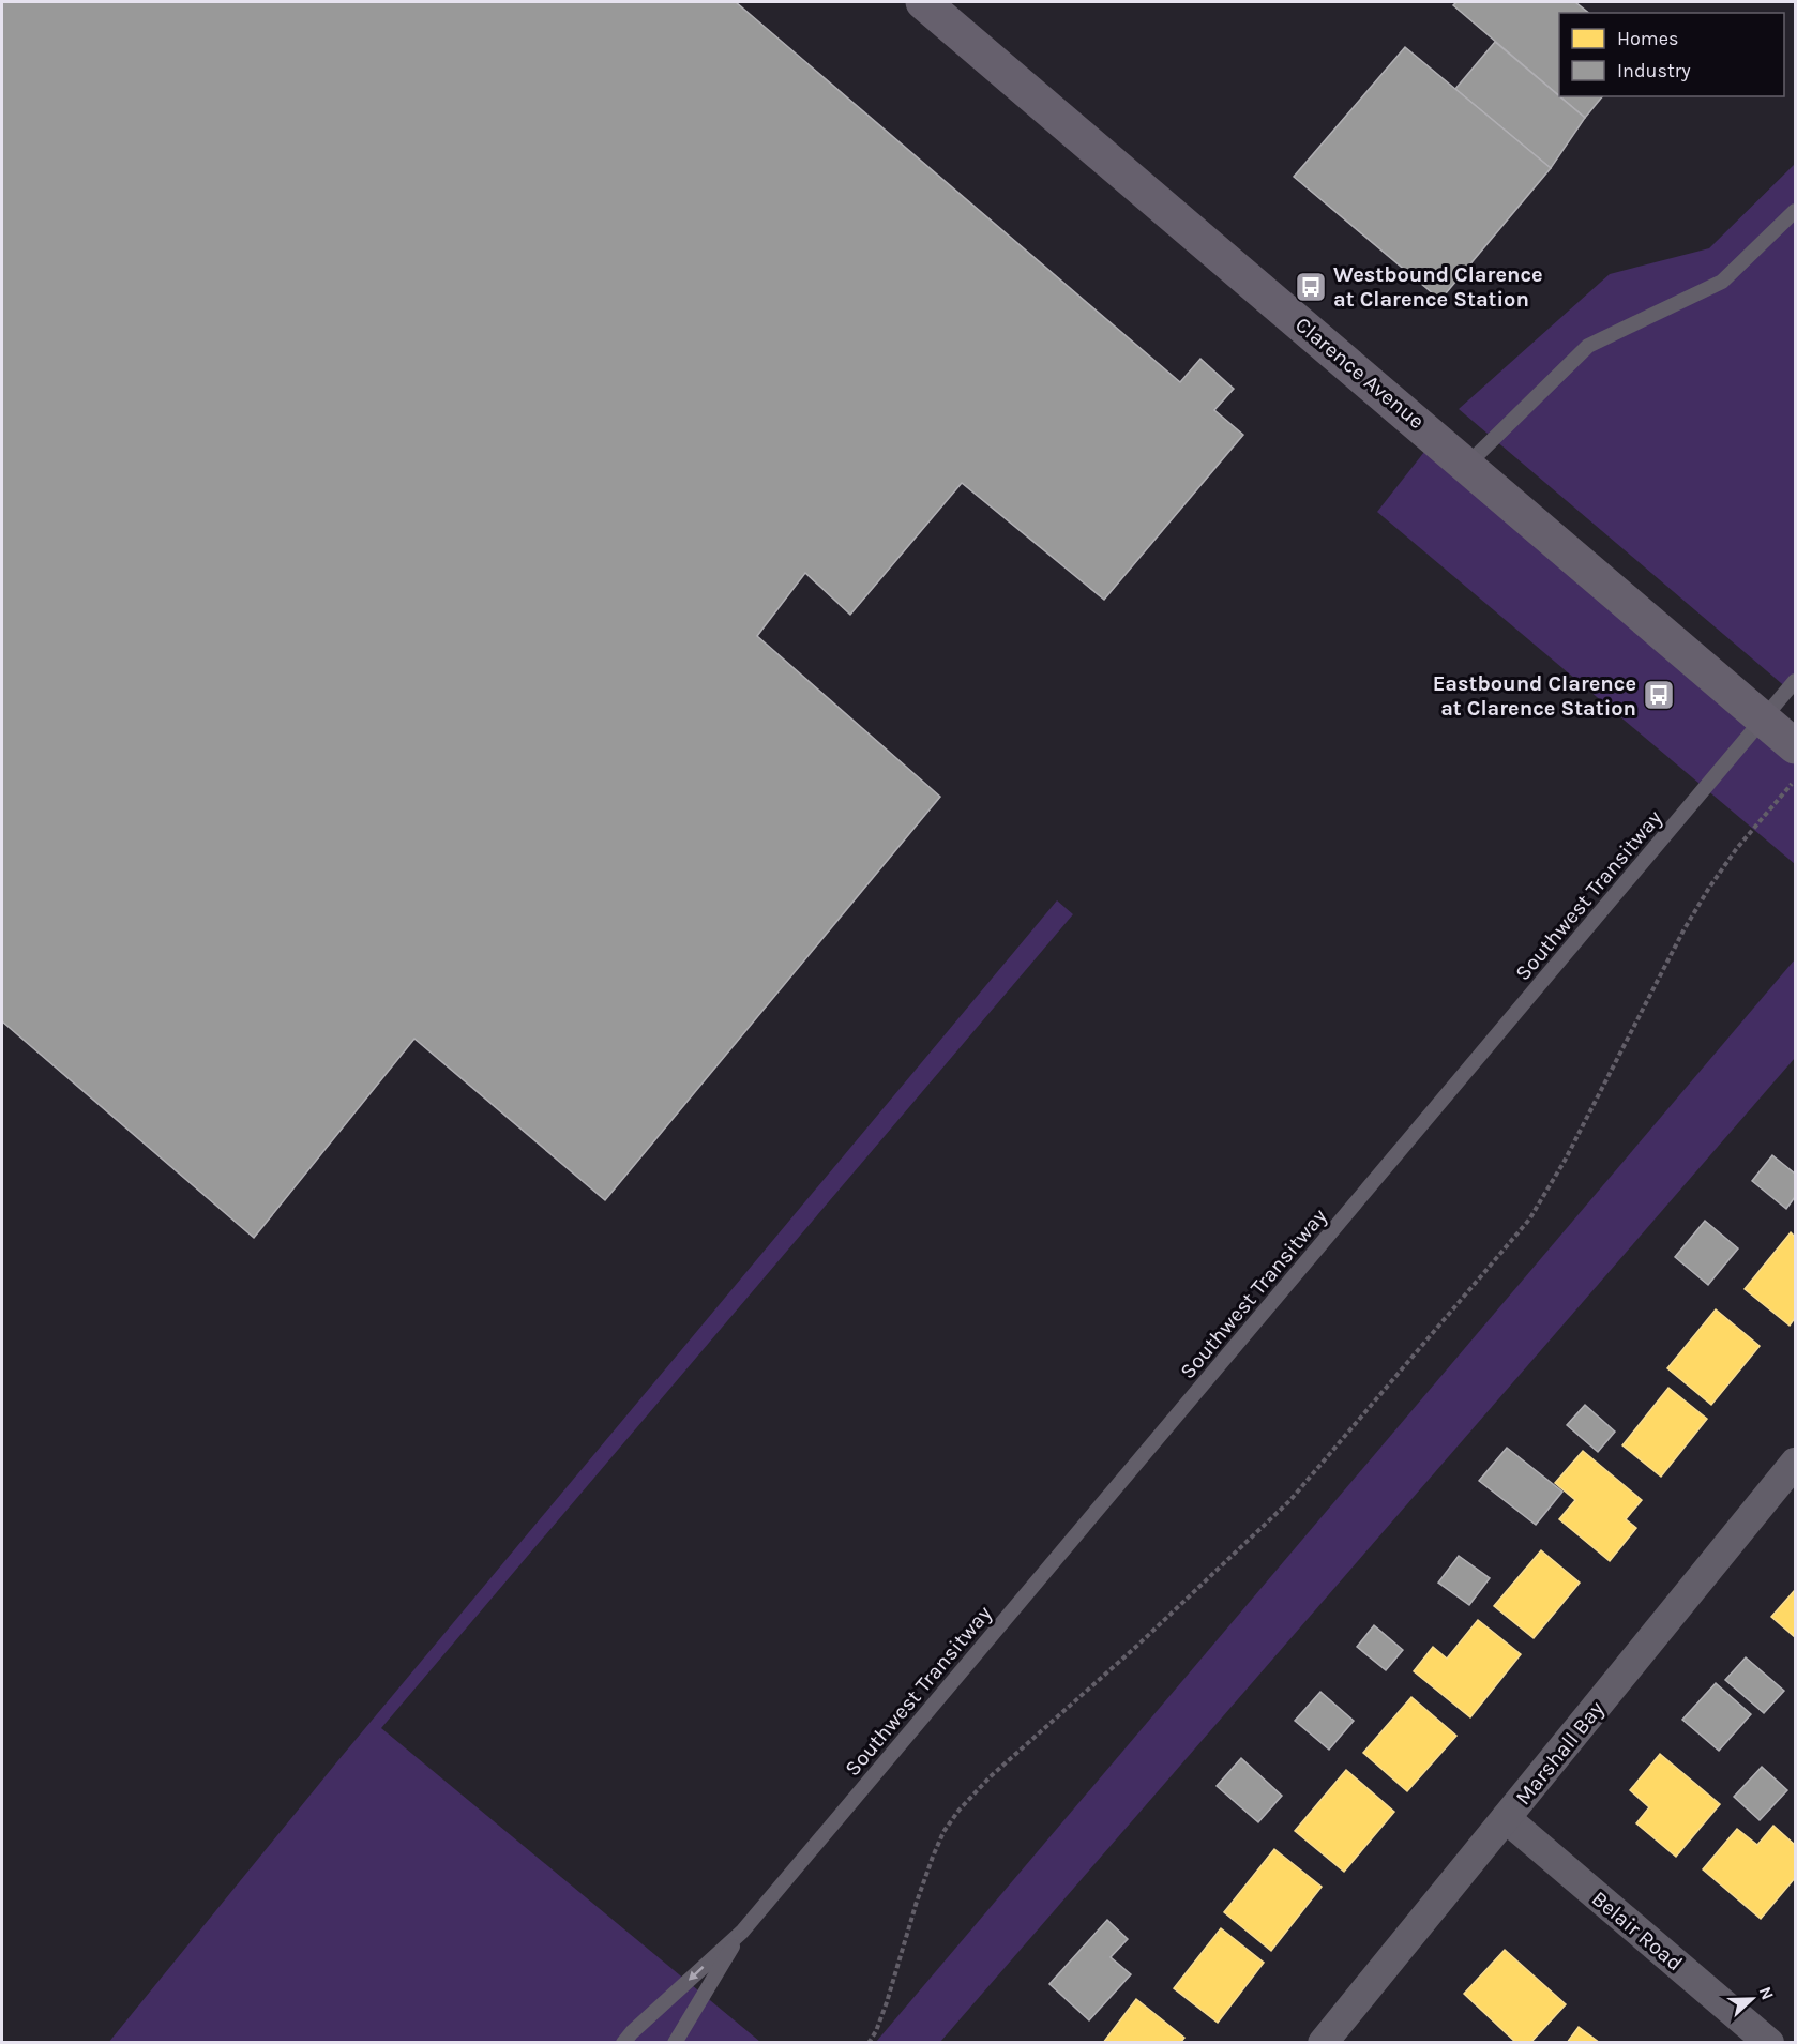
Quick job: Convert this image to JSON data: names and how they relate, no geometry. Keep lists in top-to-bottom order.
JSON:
{
  "streets": {
    "street": ["Clarence Avenue", "Marshall Bay", "Belair Road"],
    "lane": ["Southwest Transitway"]
  },
  "crossings": [
    ["Clarence Avenue", "Southwest Transitway"],
    ["Marshall Bay", "Belair Road"]
  ],
  "places": {
    "bus stop": ["Westbound Clarence at Clarence Station", "Eastbound Clarence at Clarence Station"]
  },
  "legend": ["Homes", "Industry"],
  "north": "right"
}
